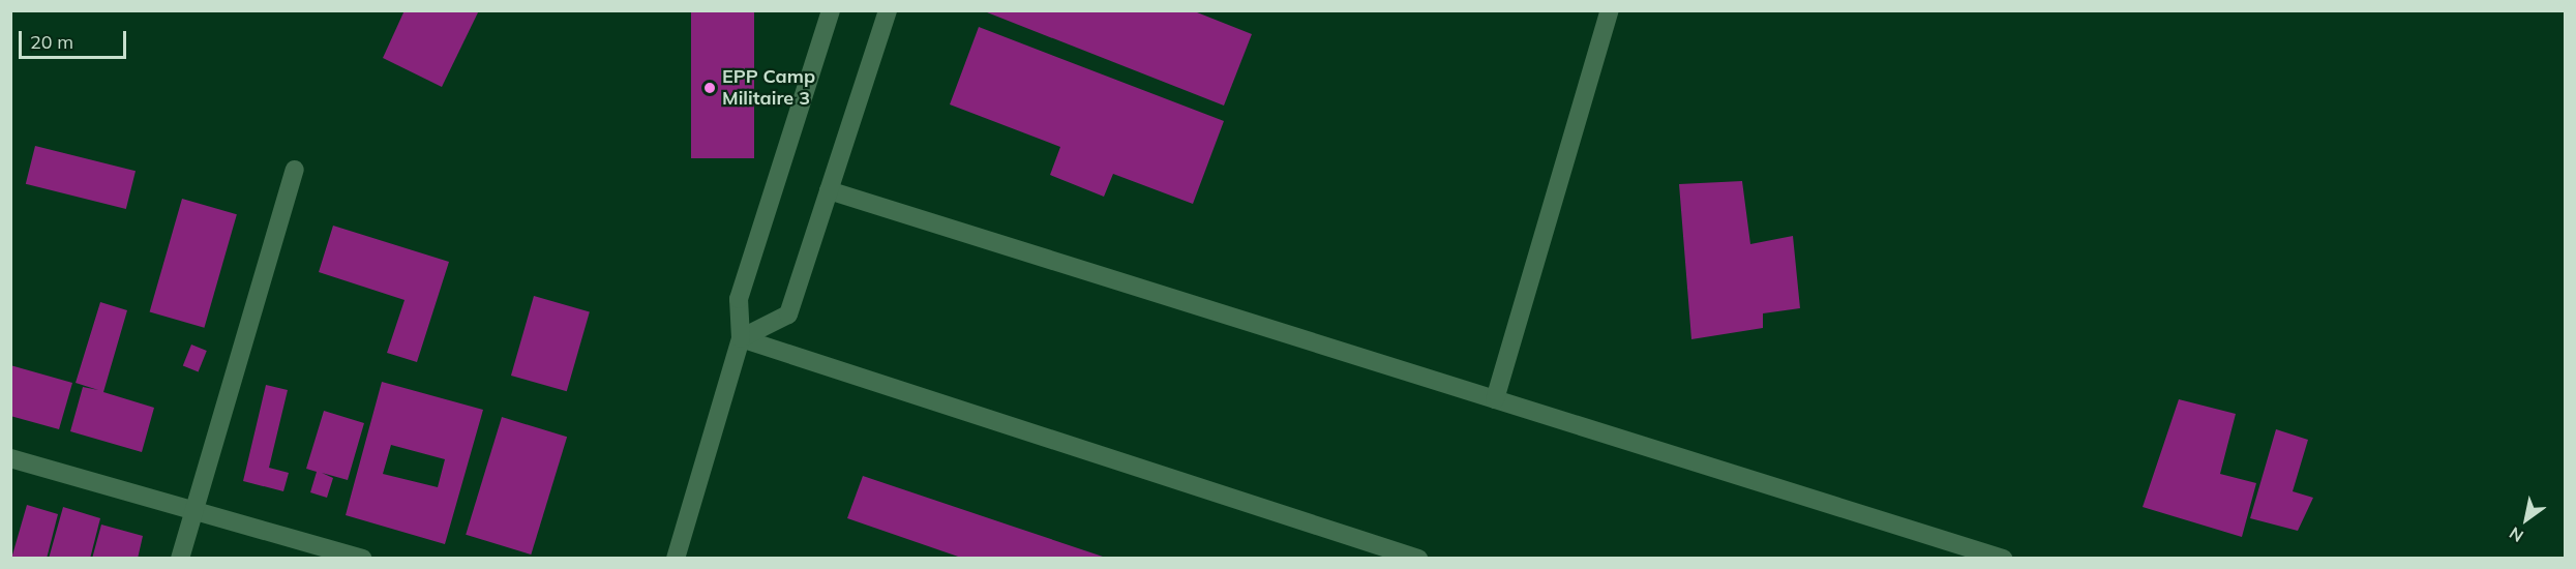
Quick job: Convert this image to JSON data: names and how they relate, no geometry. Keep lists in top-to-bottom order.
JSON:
{
  "places": ["EPP Camp Militaire 3"],
  "scale_bar": "20 m",
  "north": "bottom left"
}
